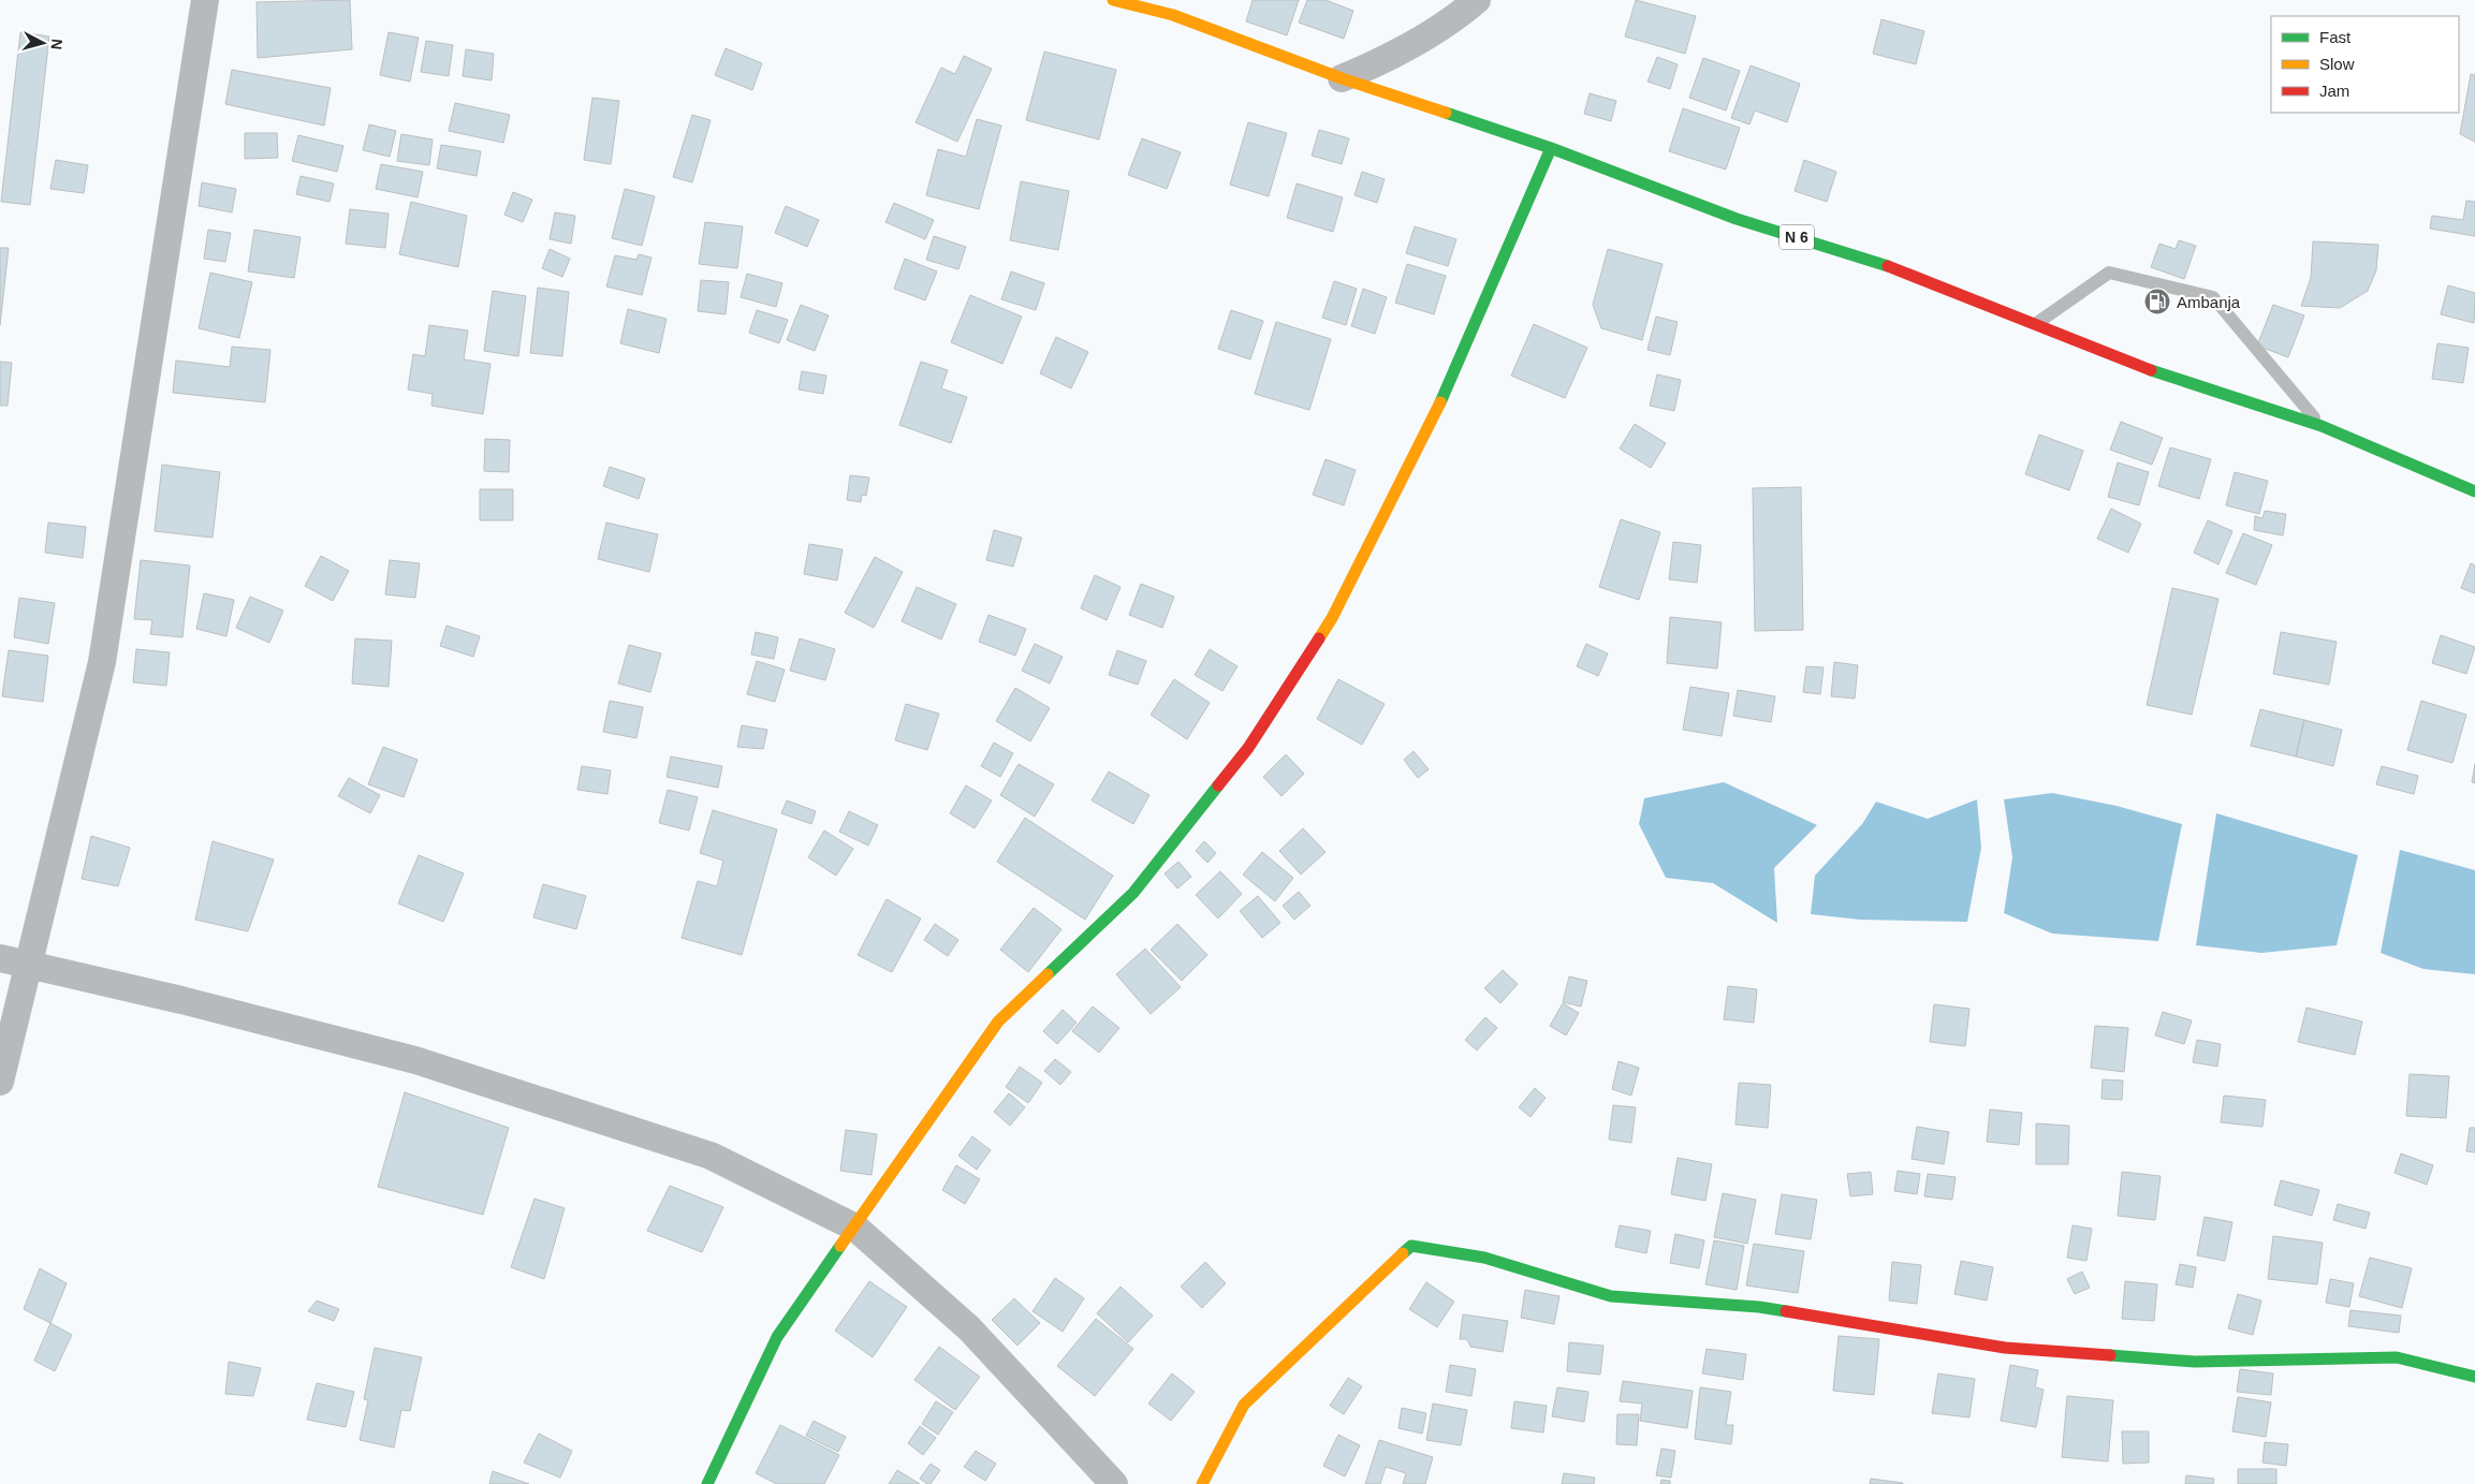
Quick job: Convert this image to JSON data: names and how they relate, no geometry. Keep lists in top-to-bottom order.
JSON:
{
  "streets": {
    "street": ["N 6"]
  },
  "places": {
    "fuel station": ["Ambanja"]
  },
  "legend": ["Fast", "Slow", "Jam"],
  "north": "right"
}
